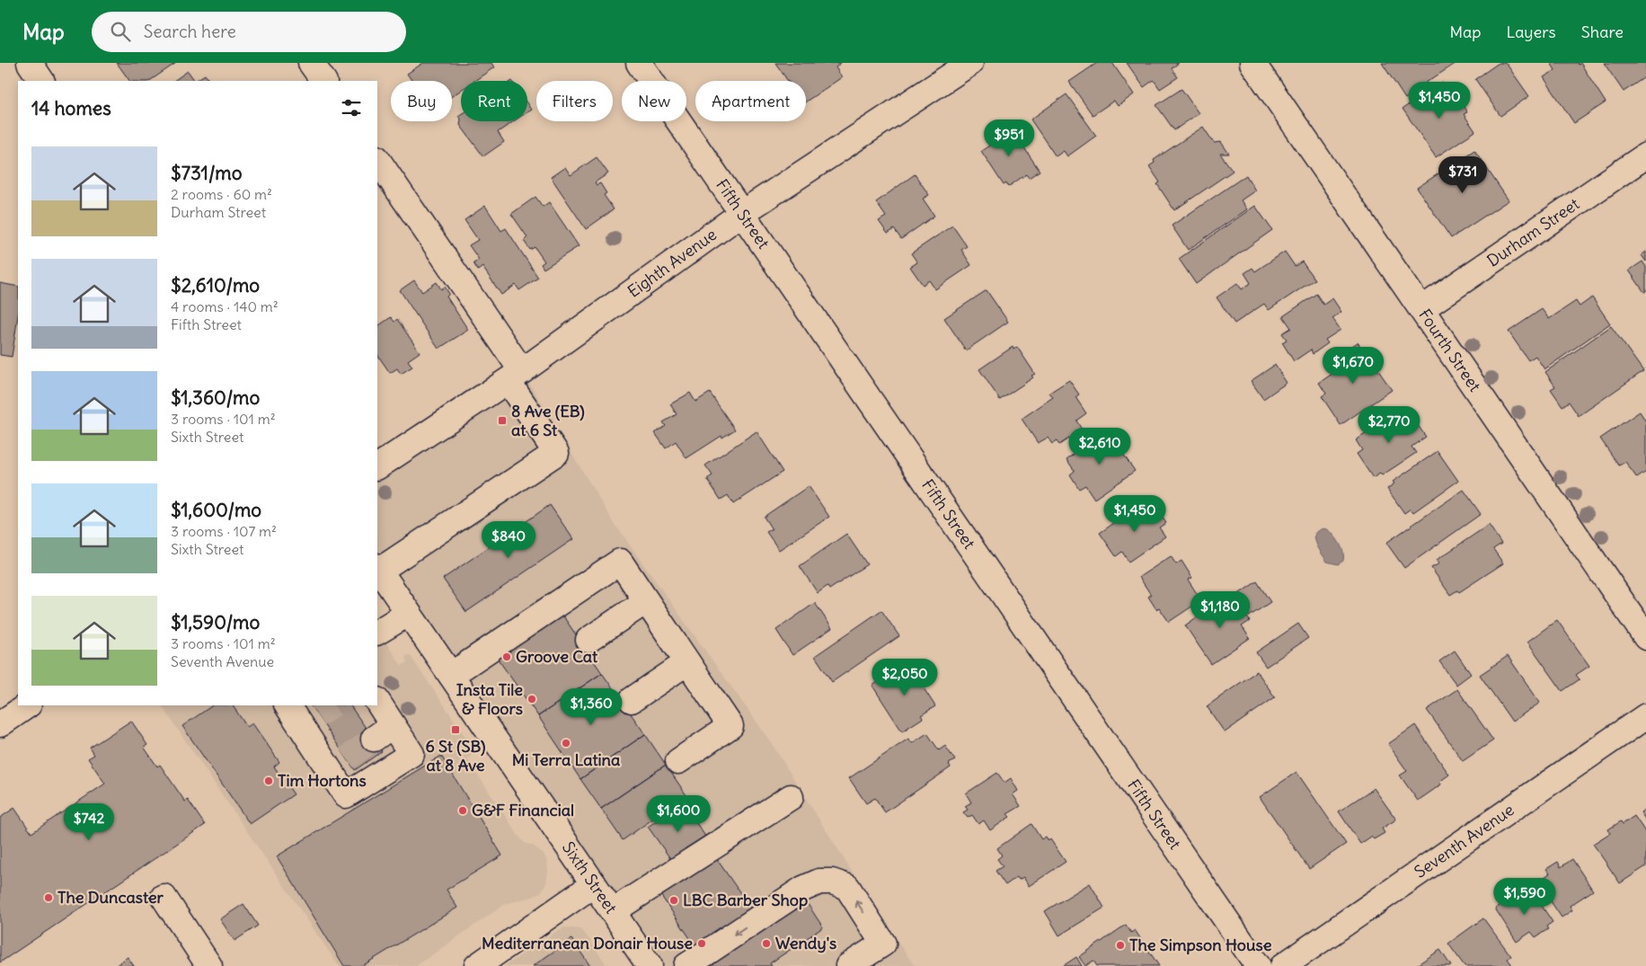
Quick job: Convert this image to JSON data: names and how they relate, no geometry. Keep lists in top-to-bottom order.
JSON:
{
  "streets": {
    "street": [
      "Fifth Street",
      "Durham Street",
      "Eighth Avenue",
      "Fourth Street",
      "Seventh Avenue",
      "Sixth Street"
    ]
  },
  "crossings": [
    ["Fifth Street", "Eighth Avenue"],
    ["Durham Street", "Fourth Street"]
  ],
  "places": {
    "transit": ["8 Ave (EB) at 6 St", "6 St (SB) at 8 Ave"],
    "other": [
      "Groove Cat",
      "Insta Tile & Floors",
      "Mi Terra Latina",
      "Tim Hortons",
      "G&F Financial",
      "The Duncaster",
      "LBC Barber Shop",
      "Mediterranean Donair House",
      "Wendy's",
      "The Simpson House"
    ]
  },
  "page": {
    "header": "Map",
    "search": "Search here",
    "nav": ["Map", "Layers", "Share"],
    "chip": [
      "Buy",
      "Rent",
      "Filters",
      "New",
      "Apartment"
    ],
    "heading": "14 homes",
    "price": [
      "$1,450",
      "$951",
      "$731",
      "$1,670",
      "$2,770",
      "$2,610",
      "$1,450",
      "$840",
      "$1,180",
      "$2,050",
      "$1,360",
      "$1,600",
      "$742",
      "$1,590"
    ],
    "list": [
      {
        "name": "$731/mo",
        "note": "2 rooms · 60 m² · Durham Street"
      },
      {
        "name": "$2,610/mo",
        "note": "4 rooms · 140 m² · Fifth Street"
      },
      {
        "name": "$1,360/mo",
        "note": "3 rooms · 101 m² · Sixth Street"
      },
      {
        "name": "$1,600/mo",
        "note": "3 rooms · 107 m² · Sixth Street"
      },
      {
        "name": "$1,590/mo",
        "note": "3 rooms · 101 m² · Seventh Avenue"
      }
    ]
  }
}
